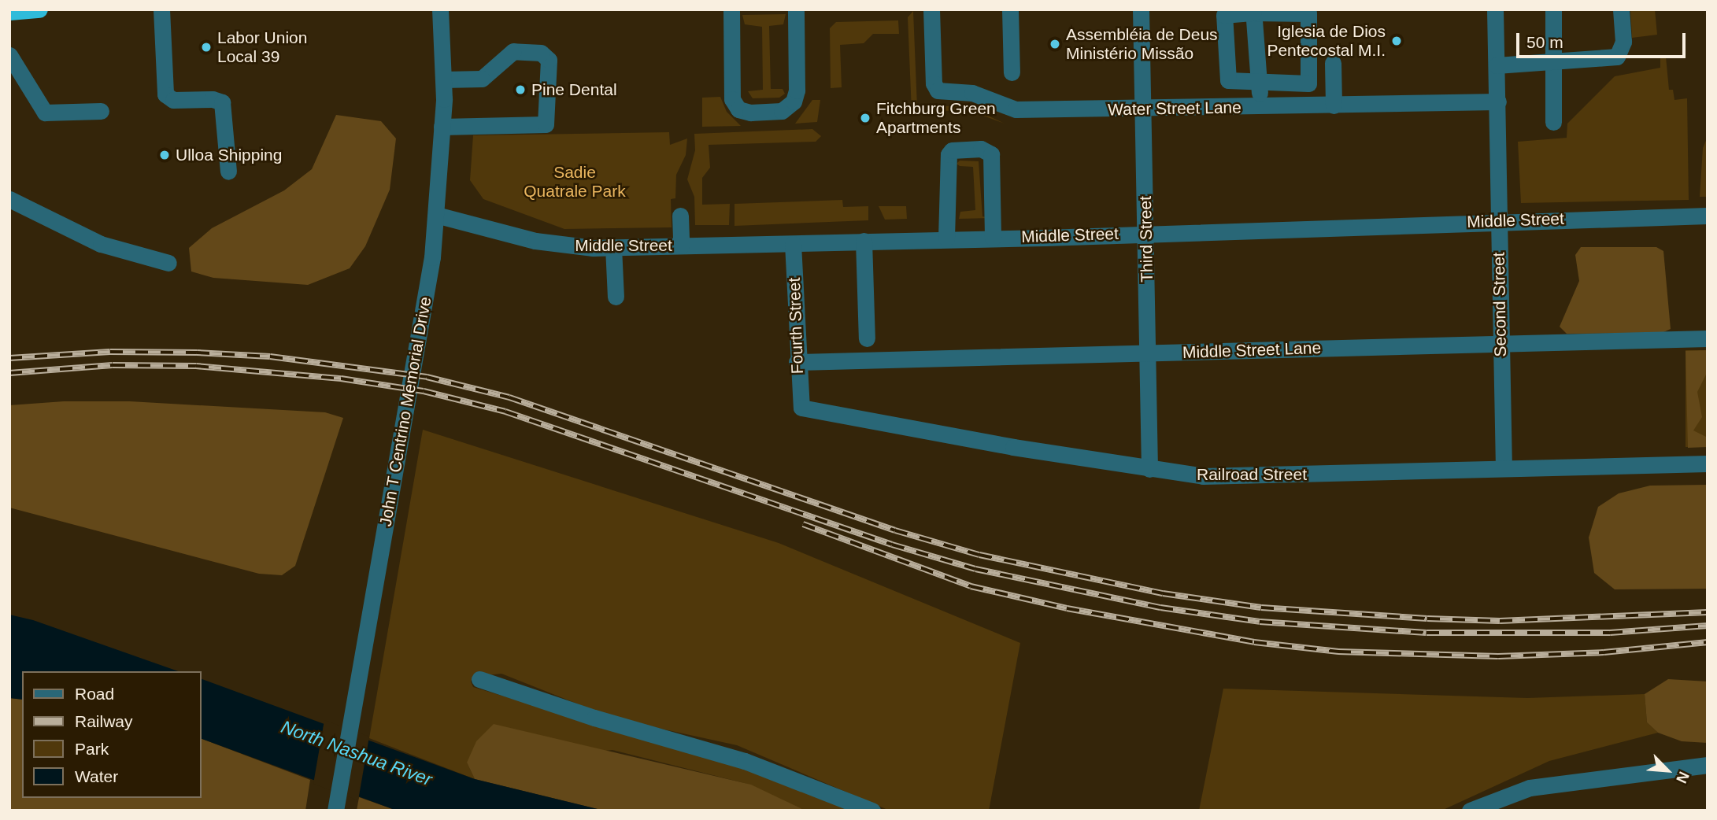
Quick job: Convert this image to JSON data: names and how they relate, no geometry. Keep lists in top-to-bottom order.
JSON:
{
  "streets": {
    "street": [
      "Water Street Lane",
      "Middle Street",
      "Third Street",
      "Second Street",
      "Fourth Street",
      "Middle Street Lane",
      "John T Centrino Memorial Drive",
      "Railroad Street"
    ]
  },
  "crossings": [
    ["Water Street Lane", "Third Street"],
    ["Water Street Lane", "Second Street"],
    ["Middle Street", "Third Street"],
    ["Middle Street", "Second Street"],
    ["Middle Street", "Fourth Street"],
    ["Middle Street", "John T Centrino Memorial Drive"],
    ["Third Street", "Middle Street Lane"],
    ["Third Street", "Railroad Street"],
    ["Second Street", "Middle Street Lane"],
    ["Second Street", "Railroad Street"],
    ["Fourth Street", "Middle Street Lane"],
    ["Fourth Street", "Railroad Street"]
  ],
  "water": ["North Nashua River"],
  "parks": ["Sadie Quatrale Park"],
  "places": [
    "Iglesia de Dios Pentecostal M.I.",
    "Assembléia de Deus Ministério Missão",
    "Labor Union Local 39",
    "Pine Dental",
    "Fitchburg Green Apartments",
    "Ulloa Shipping"
  ],
  "legend": [
    "Road",
    "Railway",
    "Park",
    "Water"
  ],
  "scale_bar": "50 m",
  "north": "bottom right"
}
